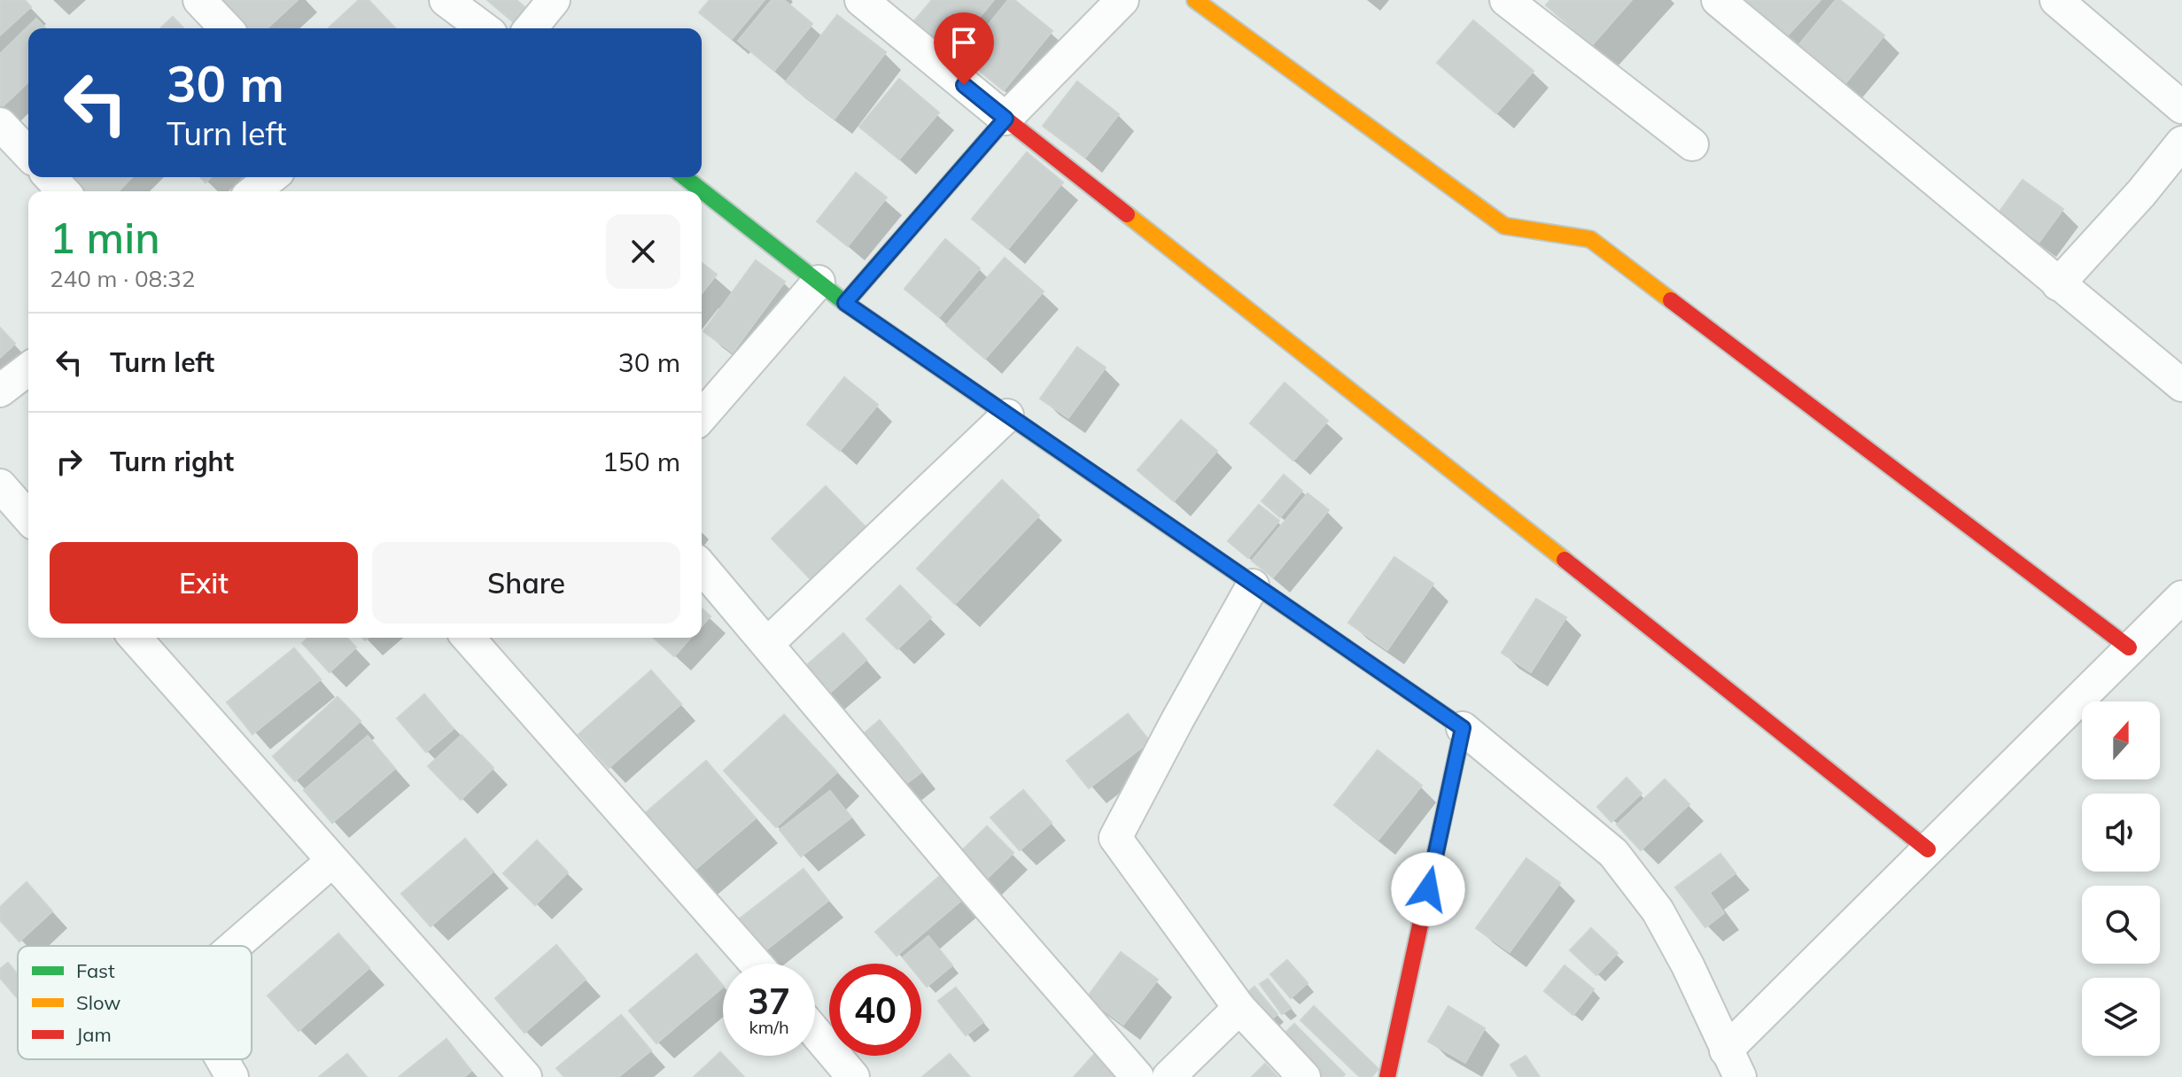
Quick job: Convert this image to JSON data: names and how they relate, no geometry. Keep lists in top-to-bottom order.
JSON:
{
  "legend": ["Fast", "Slow", "Jam"],
  "north": "top",
  "page": {
    "turn": ["30 m", "Turn left"],
    "heading": ["1 min", "240 m · 08:32"],
    "list": [
      {
        "name": "Turn left",
        "value": "30 m"
      },
      {
        "name": "Turn right",
        "value": "150 m"
      }
    ],
    "buttons": ["Exit", "Share"],
    "speed": "37 km/h",
    "limit": "40"
  }
}
